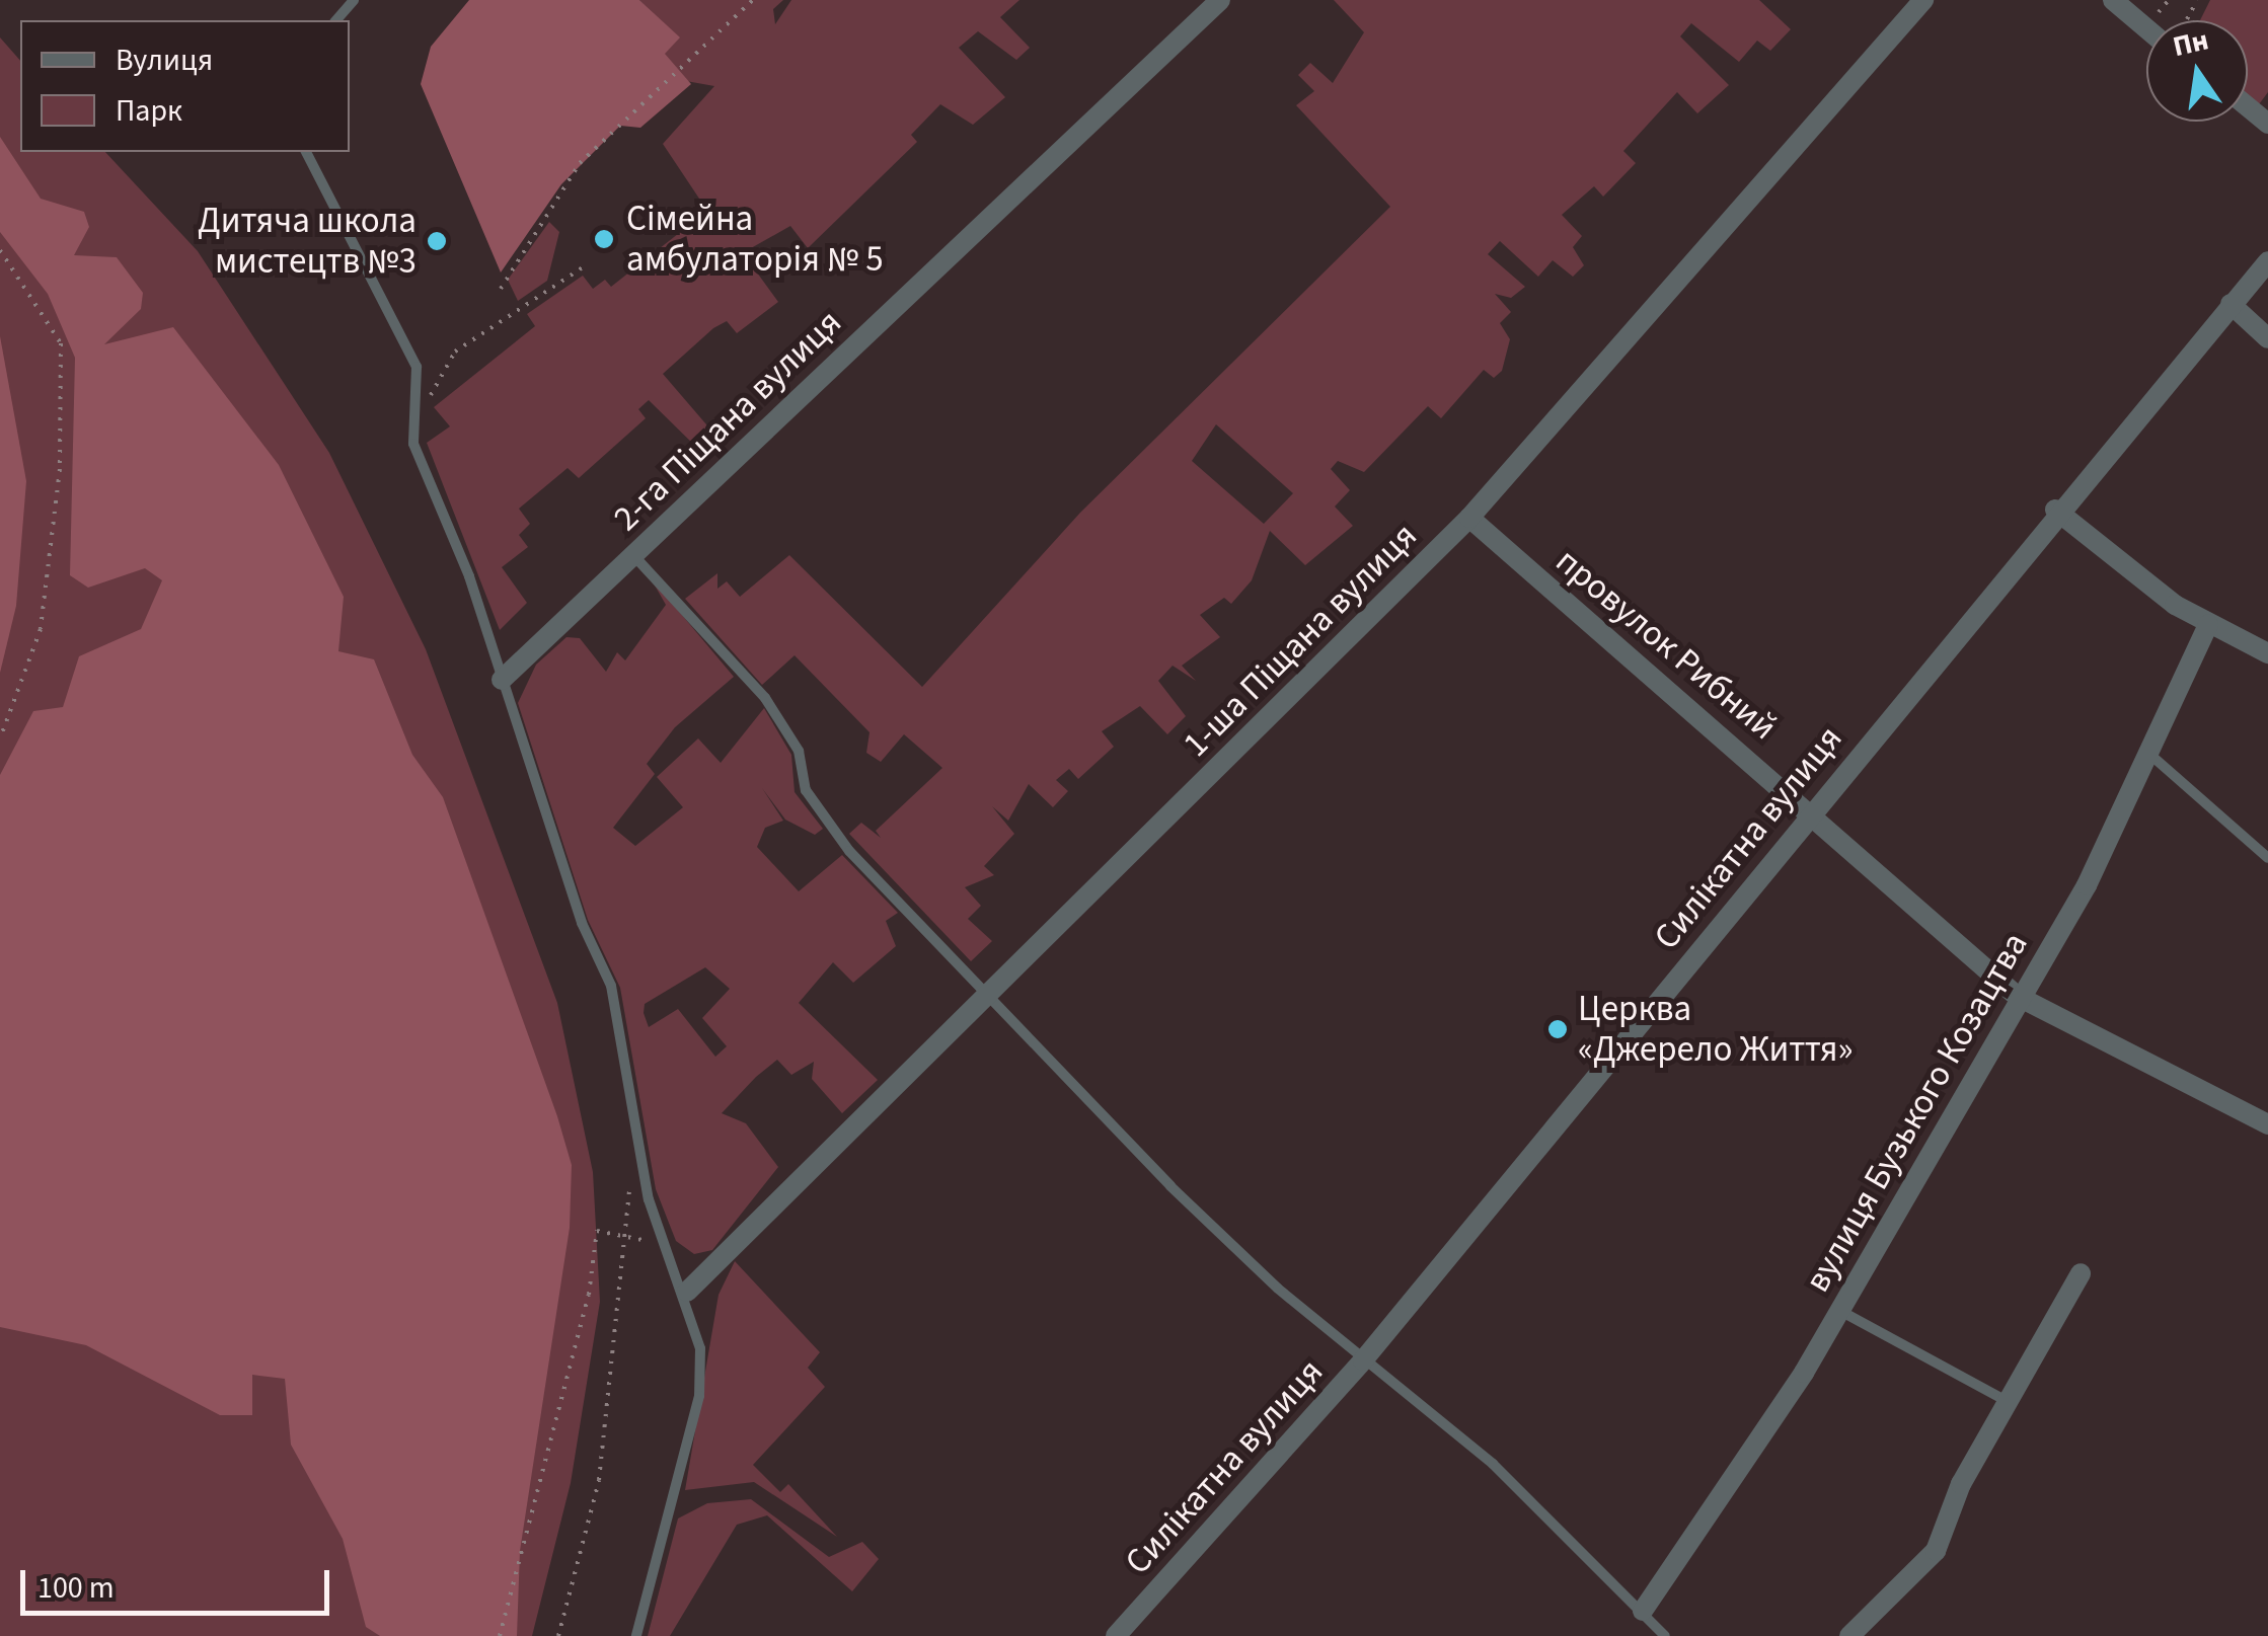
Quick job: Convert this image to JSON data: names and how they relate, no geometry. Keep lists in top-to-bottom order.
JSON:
{
  "streets": {
    "street": [
      "2-га Піщана вулиця",
      "1-ша Піщана вулиця",
      "провулок Рибний",
      "Силікатна вулиця",
      "вулиця Бузького Козацтва"
    ]
  },
  "crossings": [
    ["1-ша Піщана вулиця", "провулок Рибний"],
    ["провулок Рибний", "Силікатна вулиця"],
    ["провулок Рибний", "вулиця Бузького Козацтва"]
  ],
  "places": ["Сімейна амбулаторія № 5", "Дитяча школа мистецтв №3", "Церква «Джерело Життя»"],
  "legend": ["Вулиця", "Парк"],
  "scale_bar": "100 m",
  "north": "top"
}
